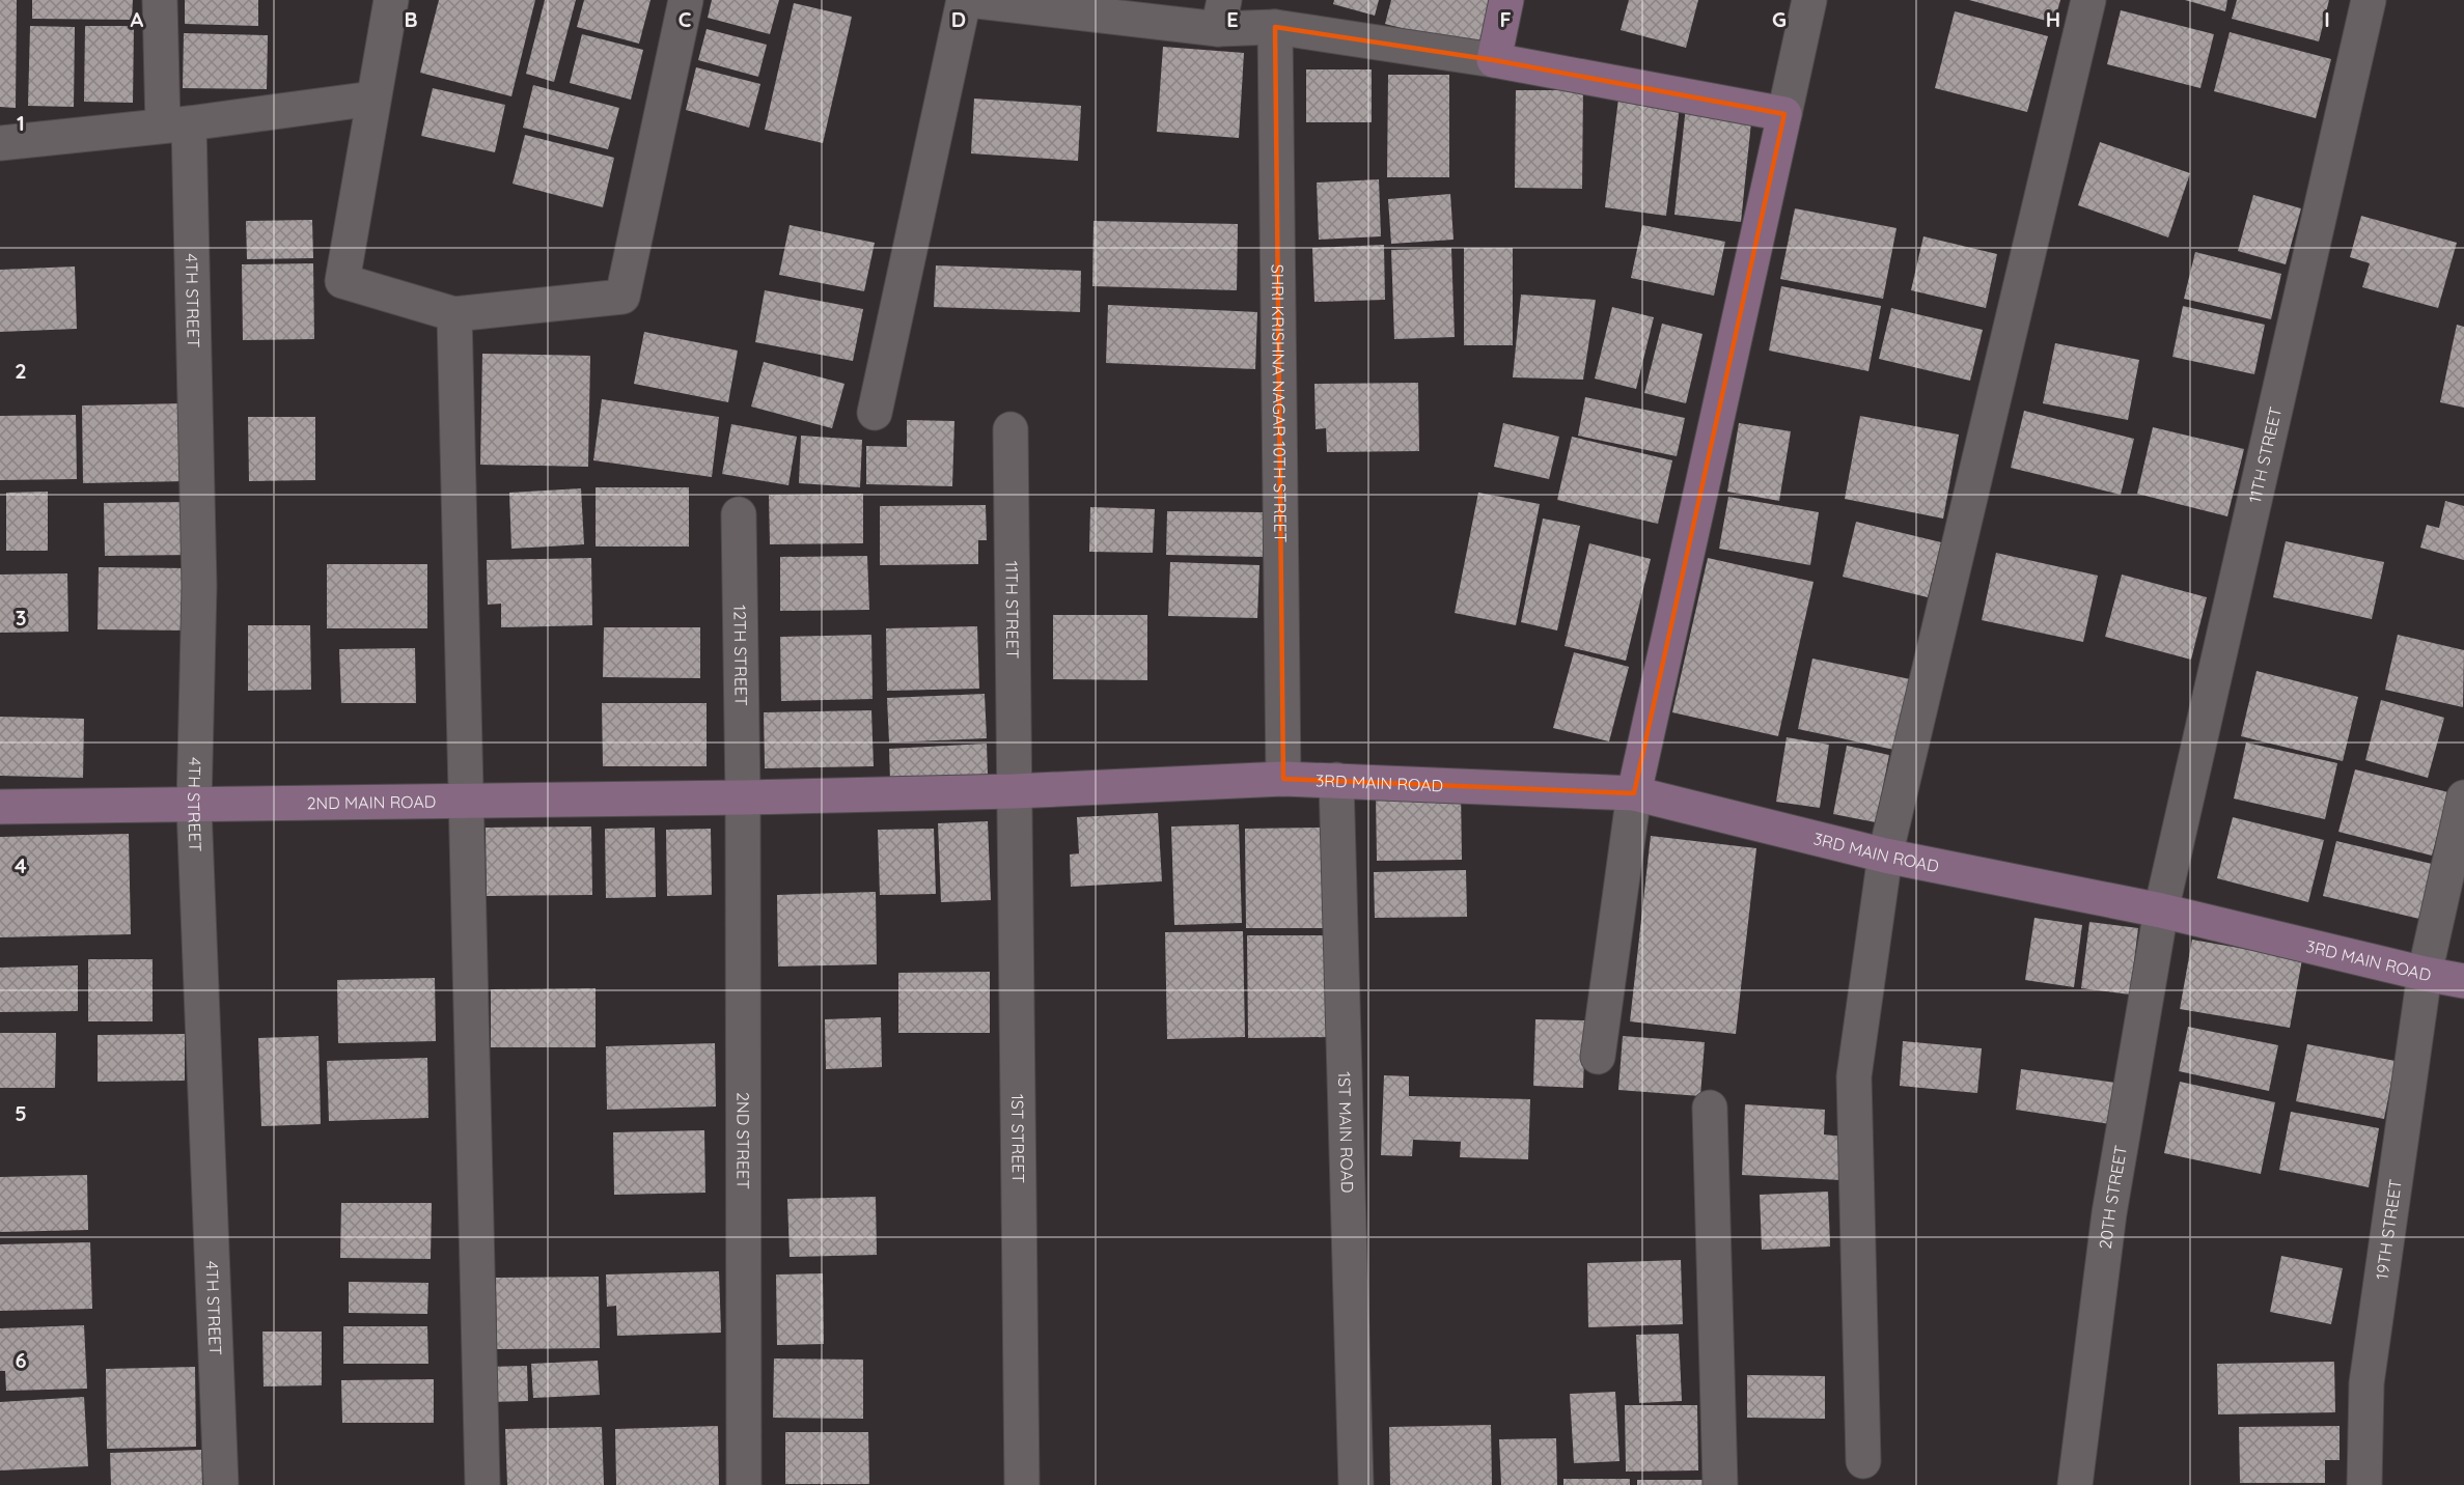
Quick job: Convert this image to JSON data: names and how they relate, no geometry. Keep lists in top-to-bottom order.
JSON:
{
  "streets": {
    "street": [
      "4TH STREET",
      "SHRI KRISHNA NAGAR 10TH STREET",
      "11TH STREET",
      "12TH STREET",
      "3RD MAIN ROAD",
      "2ND MAIN ROAD",
      "1ST MAIN ROAD",
      "1ST STREET",
      "2ND STREET",
      "20TH STREET",
      "19TH STREET"
    ]
  },
  "crossings": [
    ["4TH STREET", "2ND MAIN ROAD"],
    ["SHRI KRISHNA NAGAR 10TH STREET", "3RD MAIN ROAD"],
    ["11TH STREET", "3RD MAIN ROAD"],
    ["11TH STREET", "2ND MAIN ROAD"],
    ["11TH STREET", "1ST STREET"],
    ["11TH STREET", "20TH STREET"],
    ["12TH STREET", "2ND MAIN ROAD"],
    ["12TH STREET", "2ND STREET"],
    ["3RD MAIN ROAD", "2ND MAIN ROAD"],
    ["3RD MAIN ROAD", "1ST MAIN ROAD"],
    ["3RD MAIN ROAD", "1ST STREET"],
    ["3RD MAIN ROAD", "20TH STREET"],
    ["3RD MAIN ROAD", "19TH STREET"],
    ["2ND MAIN ROAD", "1ST STREET"],
    ["2ND MAIN ROAD", "2ND STREET"]
  ],
  "grid": {
    "columns": [
      "A",
      "B",
      "C",
      "D",
      "E",
      "F",
      "G",
      "H",
      "I"
    ],
    "rows": [
      "1",
      "2",
      "3",
      "4",
      "5",
      "6"
    ]
  }
}
